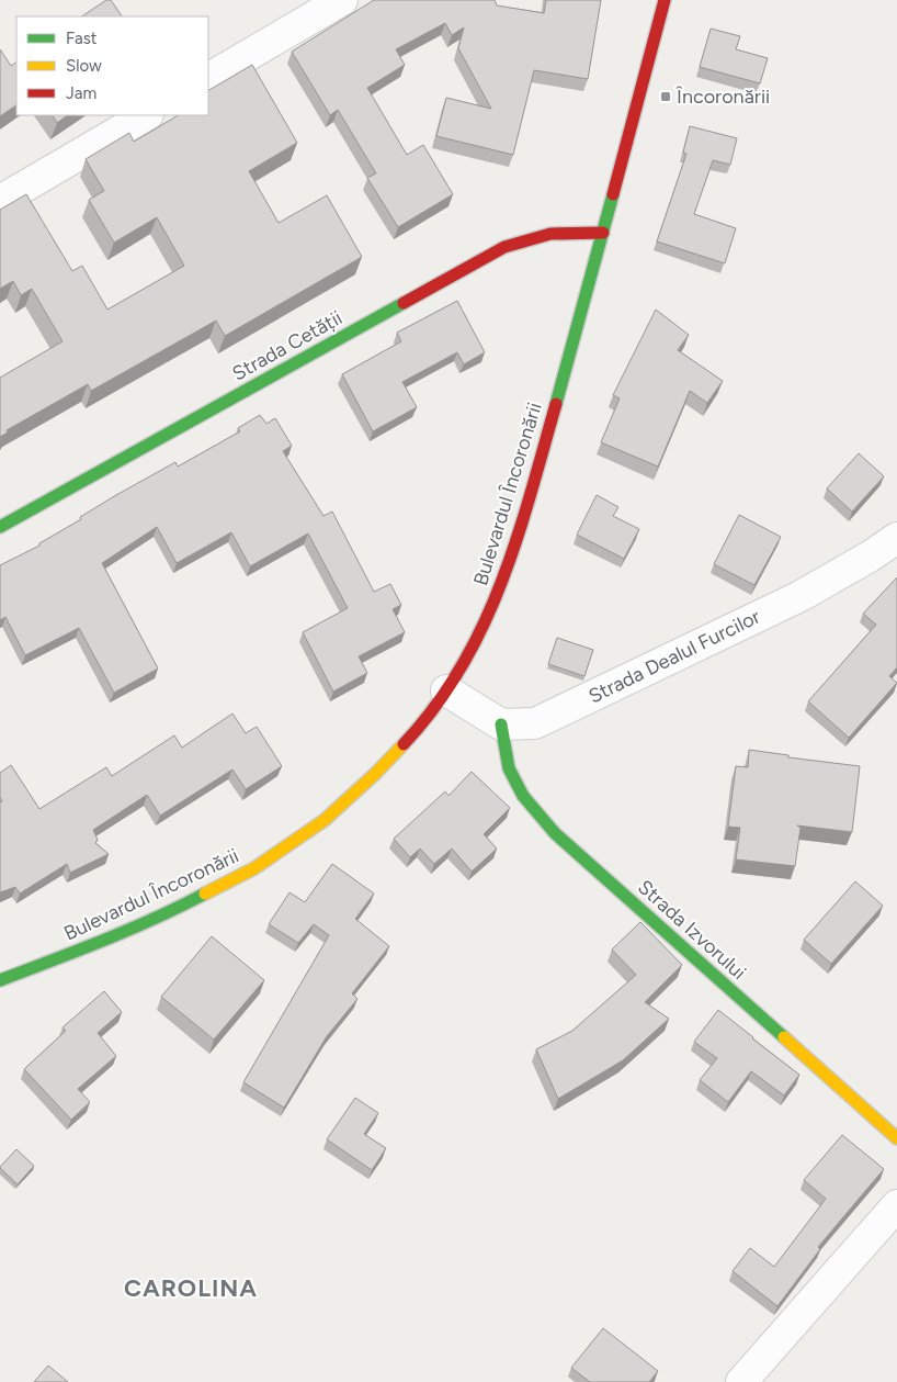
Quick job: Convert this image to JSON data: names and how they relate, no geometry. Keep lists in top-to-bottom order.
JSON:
{
  "streets": {
    "main road": ["Strada Cetății", "Bulevardul Încoronării", "Strada Izvorului"],
    "street": ["Strada Dealul Furcilor"]
  },
  "crossings": [
    ["Strada Cetății", "Bulevardul Încoronării"],
    ["Strada Dealul Furcilor", "Strada Izvorului"]
  ],
  "districts": ["CAROLINA"],
  "places": {
    "transit": ["Încoronării"]
  },
  "legend": ["Fast", "Slow", "Jam"]
}
